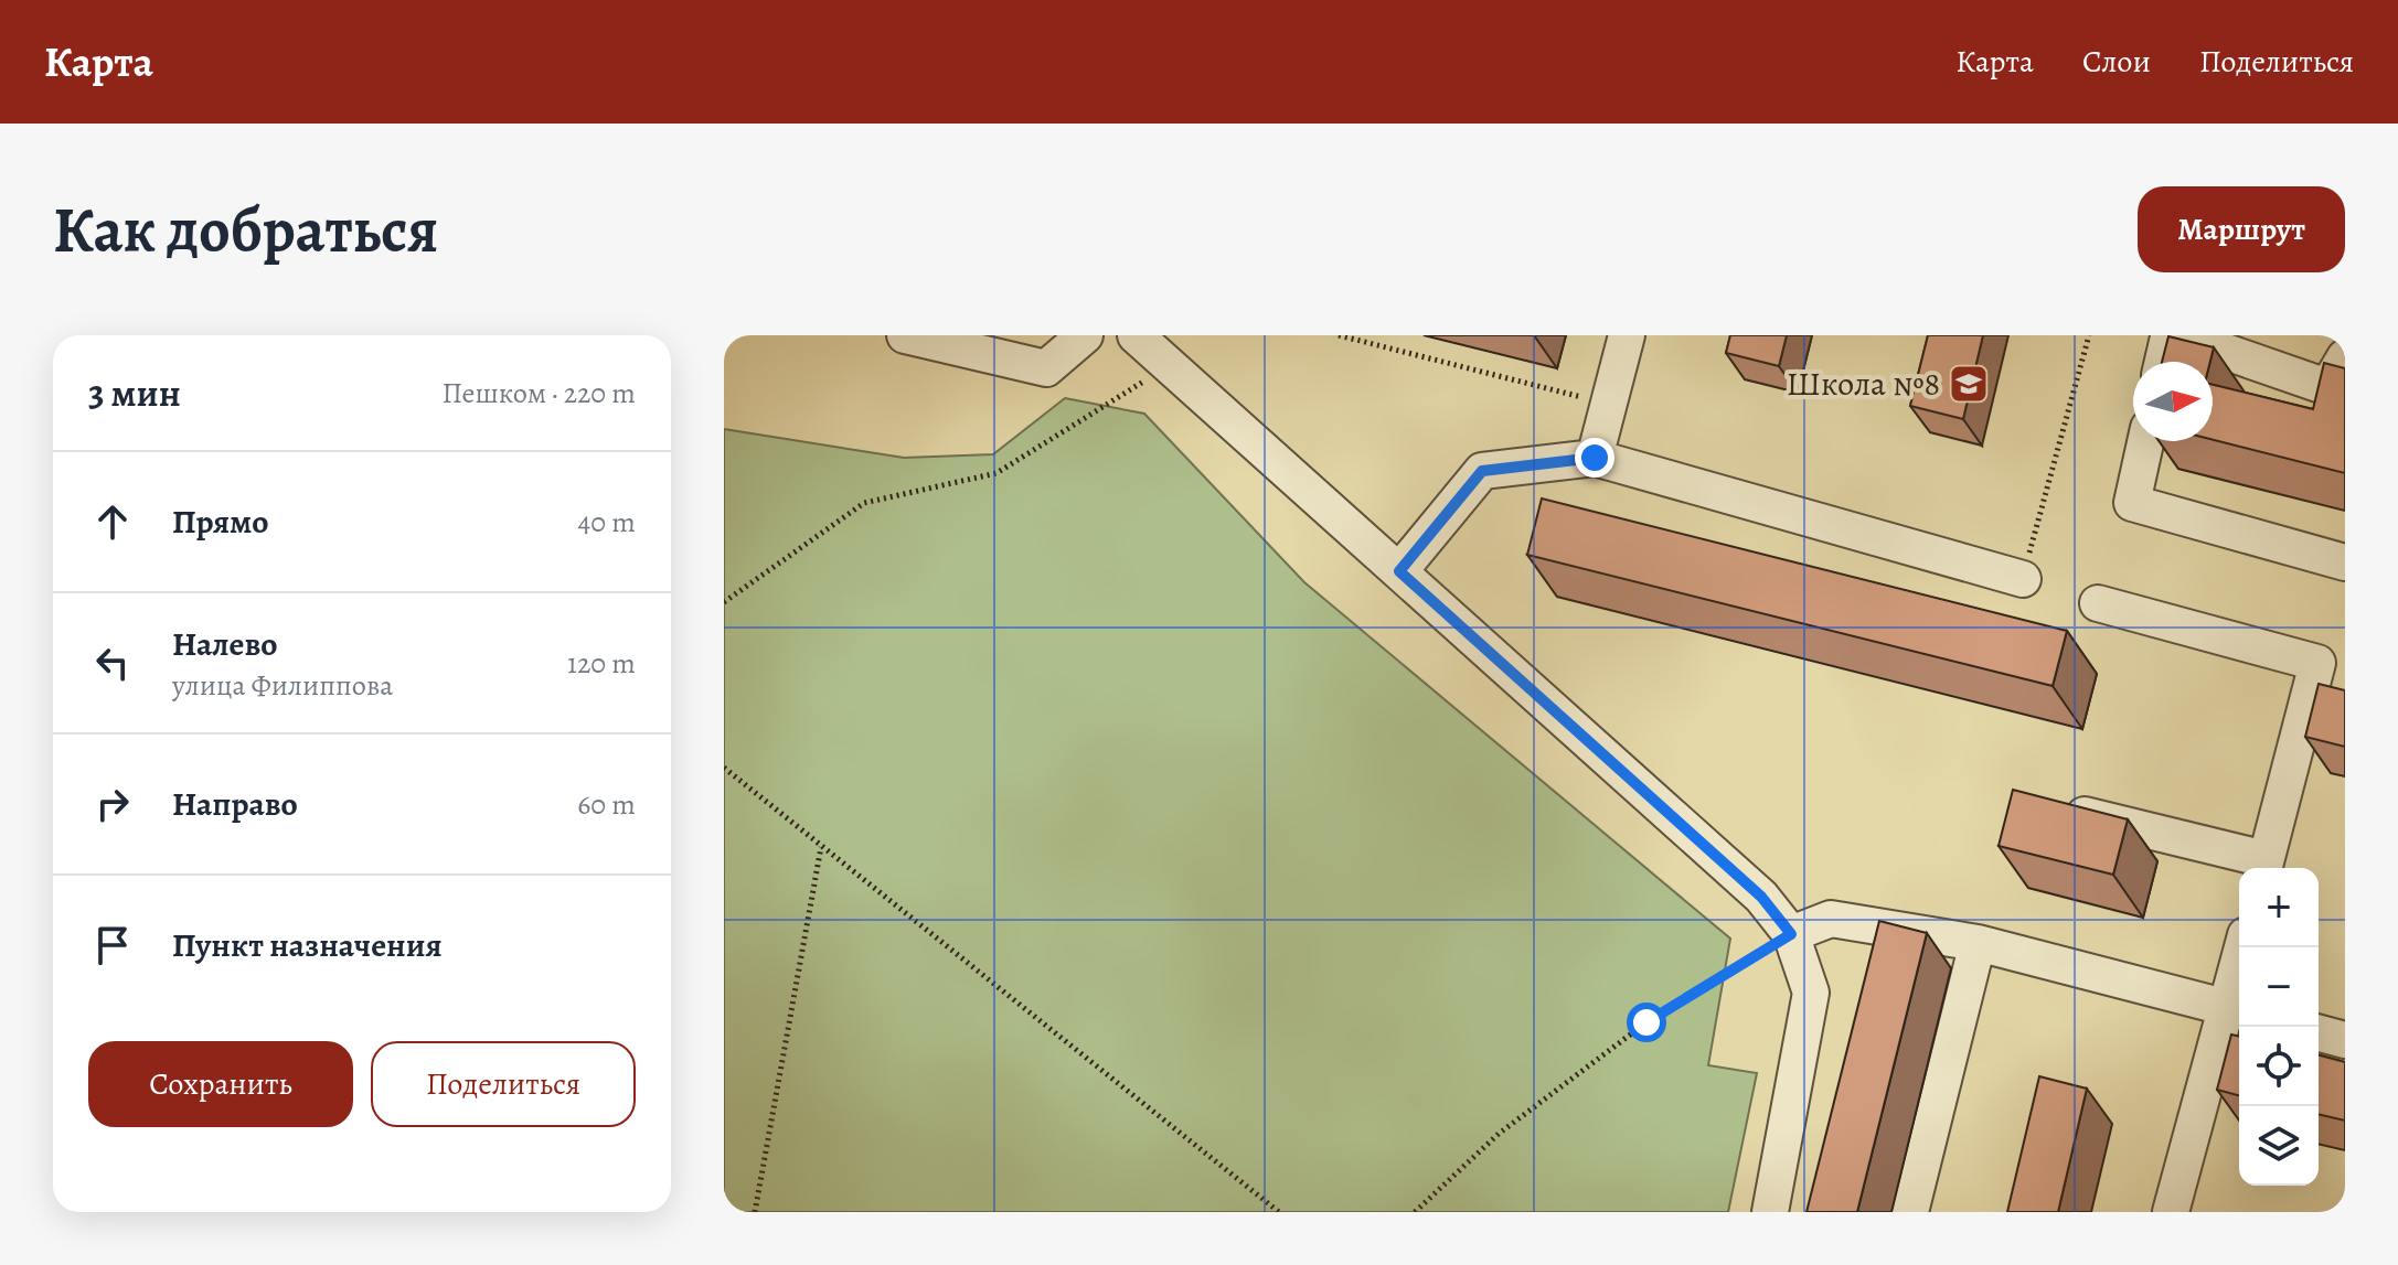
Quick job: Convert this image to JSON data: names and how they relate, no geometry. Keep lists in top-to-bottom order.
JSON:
{
  "places": {
    "school or university": ["Школа №8"]
  },
  "north": "right",
  "page": {
    "header": "Карта",
    "nav": ["Карта", "Слои", "Поделиться"],
    "buttons": [
      "Маршрут",
      ["Сохранить", "Поделиться"]
    ],
    "title": "Как добраться",
    "heading": ["3 мин", "Пешком · 220 m"],
    "list": [
      ["Прямо", "40 m"],
      ["Налево", "улица Филиппова", "120 m"],
      ["Направо", "60 m"],
      "Пункт назначения"
    ],
    "map_buttons": ["+", "−"]
  }
}
